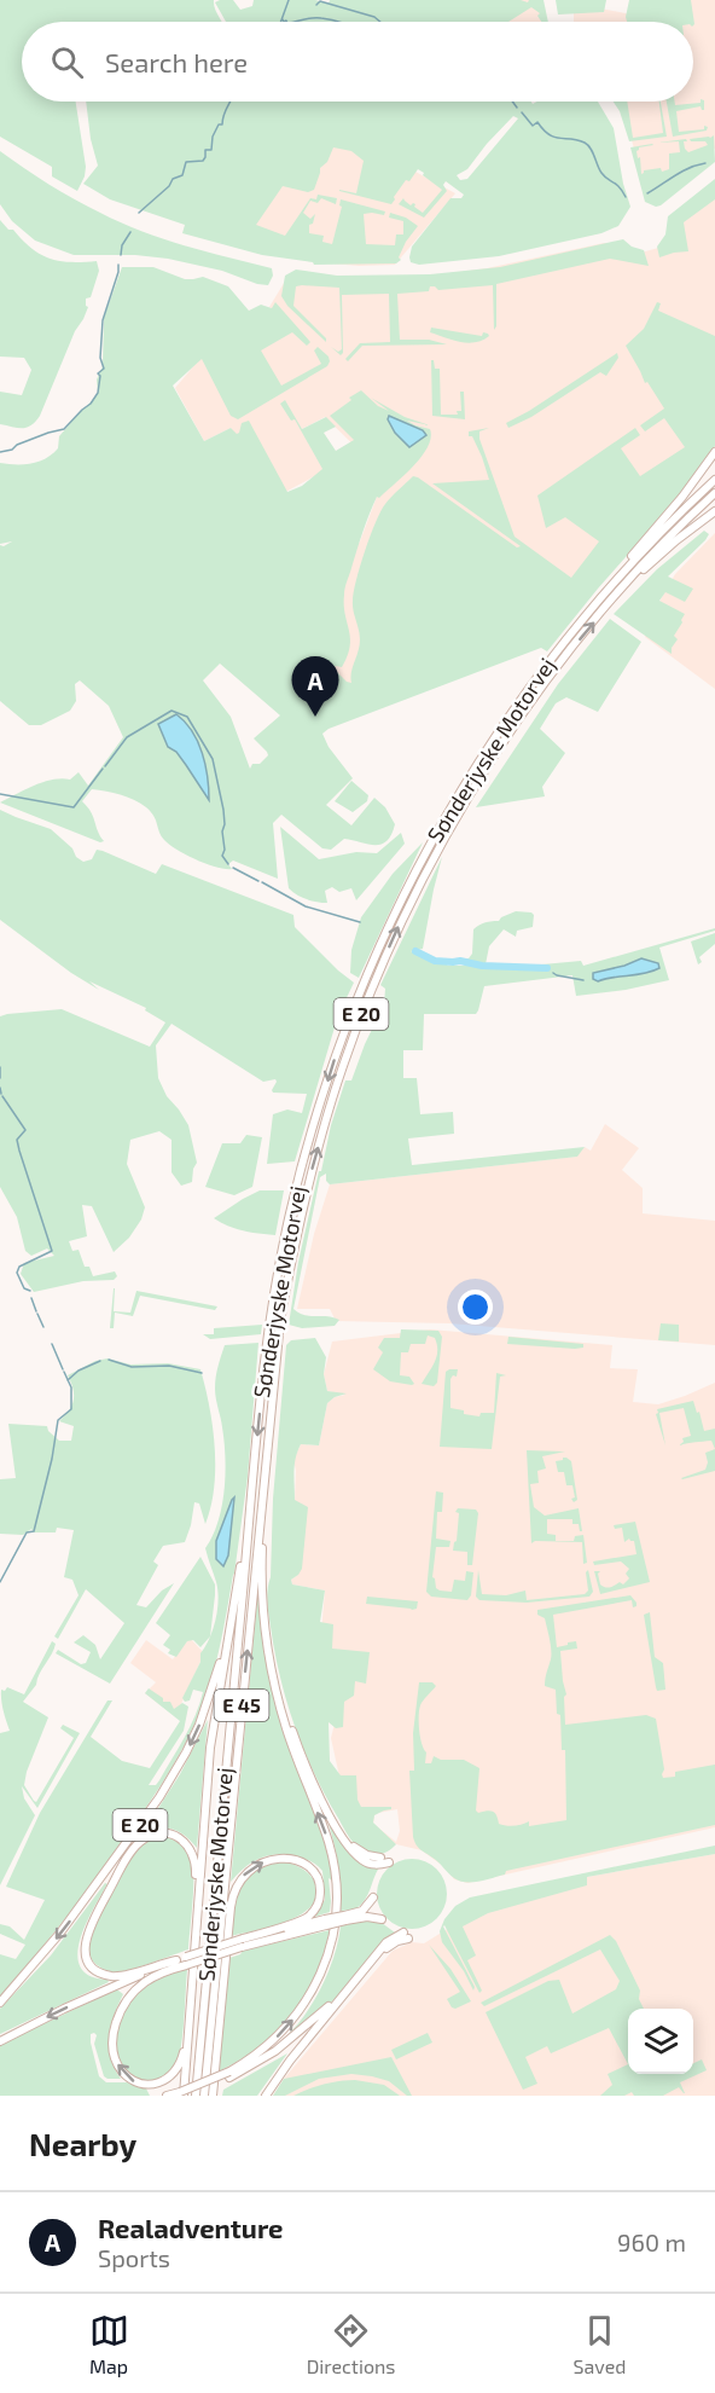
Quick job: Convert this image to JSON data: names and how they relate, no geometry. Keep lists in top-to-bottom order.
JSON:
{
  "streets": {
    "highway": ["Sønderjyske Motorvej", "E 20", "E 45"]
  },
  "crossings": [
    ["Sønderjyske Motorvej", "E 20"]
  ],
  "page": {
    "search": "Search here",
    "pins": "A",
    "heading": "Nearby",
    "list": [
      {
        "mark": "A",
        "name": "Realadventure",
        "note": "Sports",
        "value": "960 m"
      }
    ],
    "nav": ["Map", "Directions", "Saved"]
  }
}
